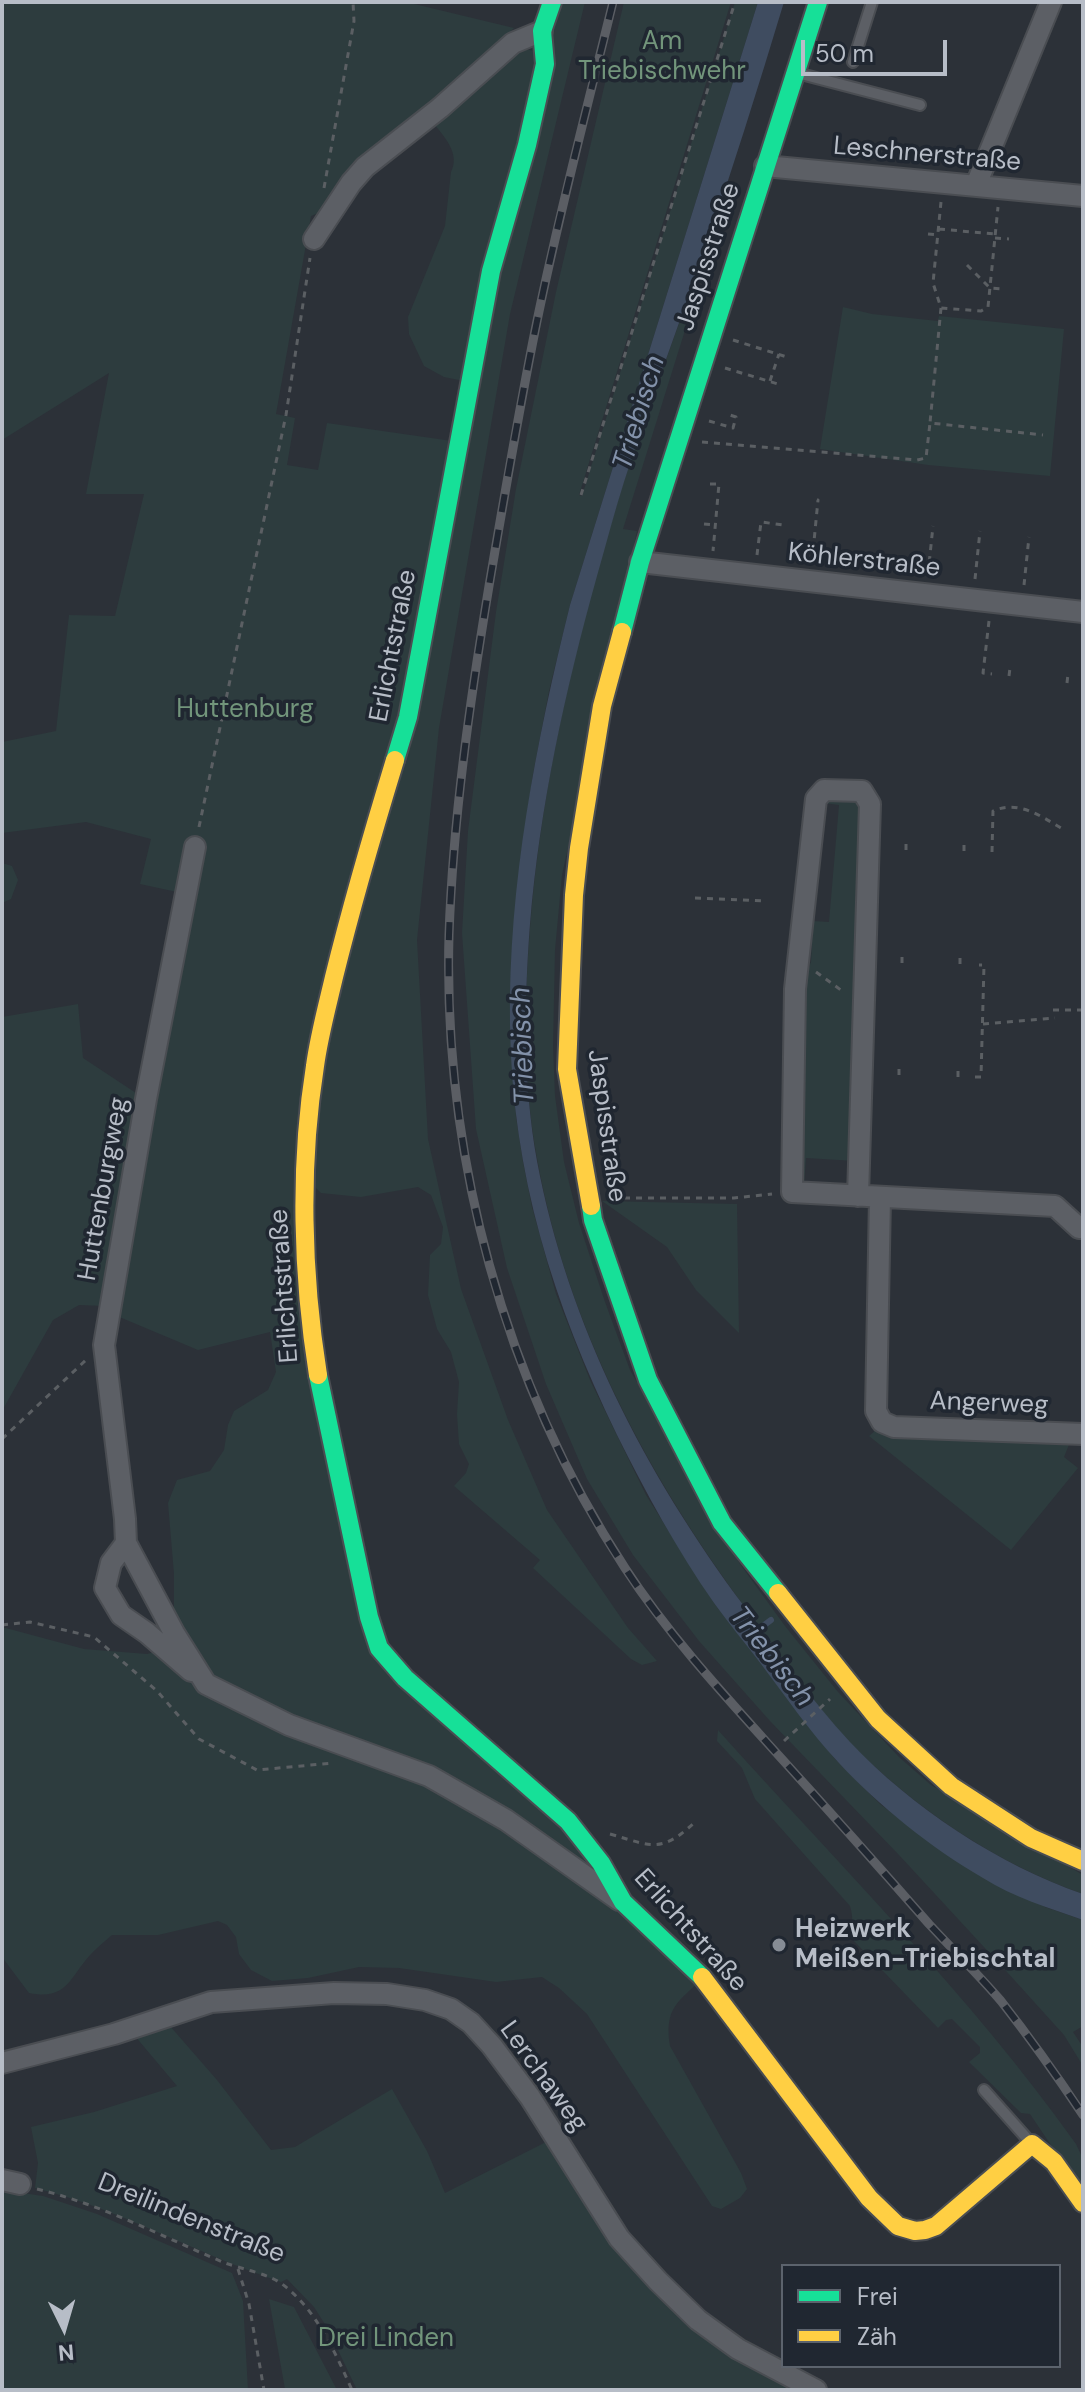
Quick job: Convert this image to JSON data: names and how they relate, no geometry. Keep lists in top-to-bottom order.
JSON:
{
  "streets": {
    "street": [
      "Leschnerstraße",
      "Jaspisstraße",
      "Köhlerstraße",
      "Erlichtstraße",
      "Huttenburgweg",
      "Angerweg",
      "Lerchaweg"
    ],
    "path": ["Dreilindenstraße"]
  },
  "crossings": [
    ["Leschnerstraße", "Jaspisstraße"],
    ["Jaspisstraße", "Köhlerstraße"]
  ],
  "water": ["Triebisch"],
  "parks": ["Am Triebischwehr", "Huttenburg", "Drei Linden"],
  "places": ["Heizwerk Meißen-Triebischtal"],
  "legend": ["Frei", "Zäh"],
  "scale_bar": "50 m",
  "north": "bottom"
}
